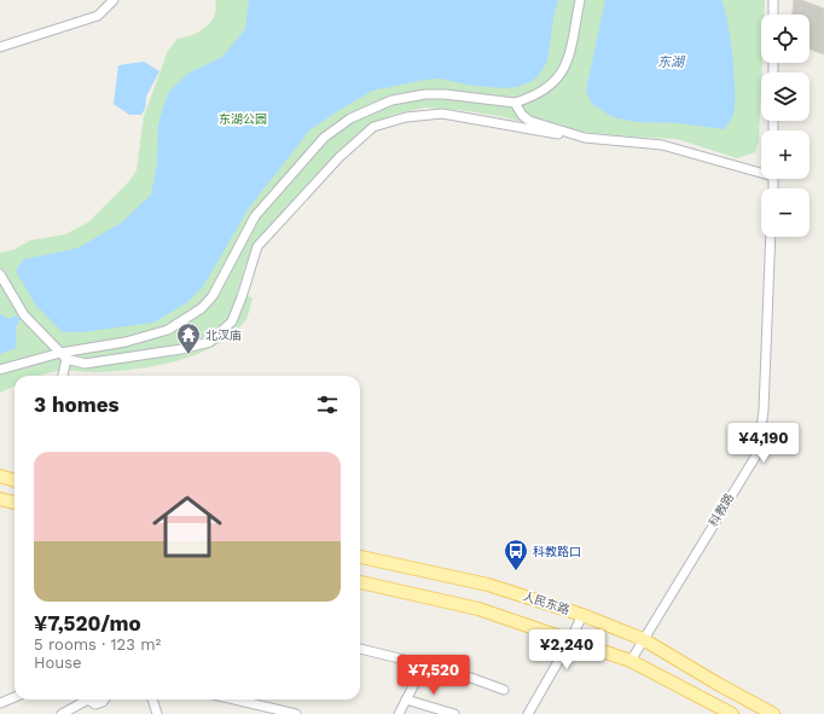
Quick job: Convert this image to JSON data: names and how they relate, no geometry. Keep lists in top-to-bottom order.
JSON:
{
  "streets": {
    "main road": ["人民东路"],
    "street": ["科教路"]
  },
  "crossings": [
    ["科教路", "人民东路"]
  ],
  "water": ["东湖"],
  "parks": ["东湖公园"],
  "places": {
    "temple": ["北汊庙"],
    "bus stop": ["科教路口"]
  },
  "page": {
    "map_buttons": ["+", "−"],
    "heading": "3 homes",
    "price": ["¥4,190", "¥2,240", "¥7,520"],
    "list": [
      {
        "name": "¥7,520/mo",
        "note": "5 rooms · 123 m² · House"
      }
    ]
  }
}
